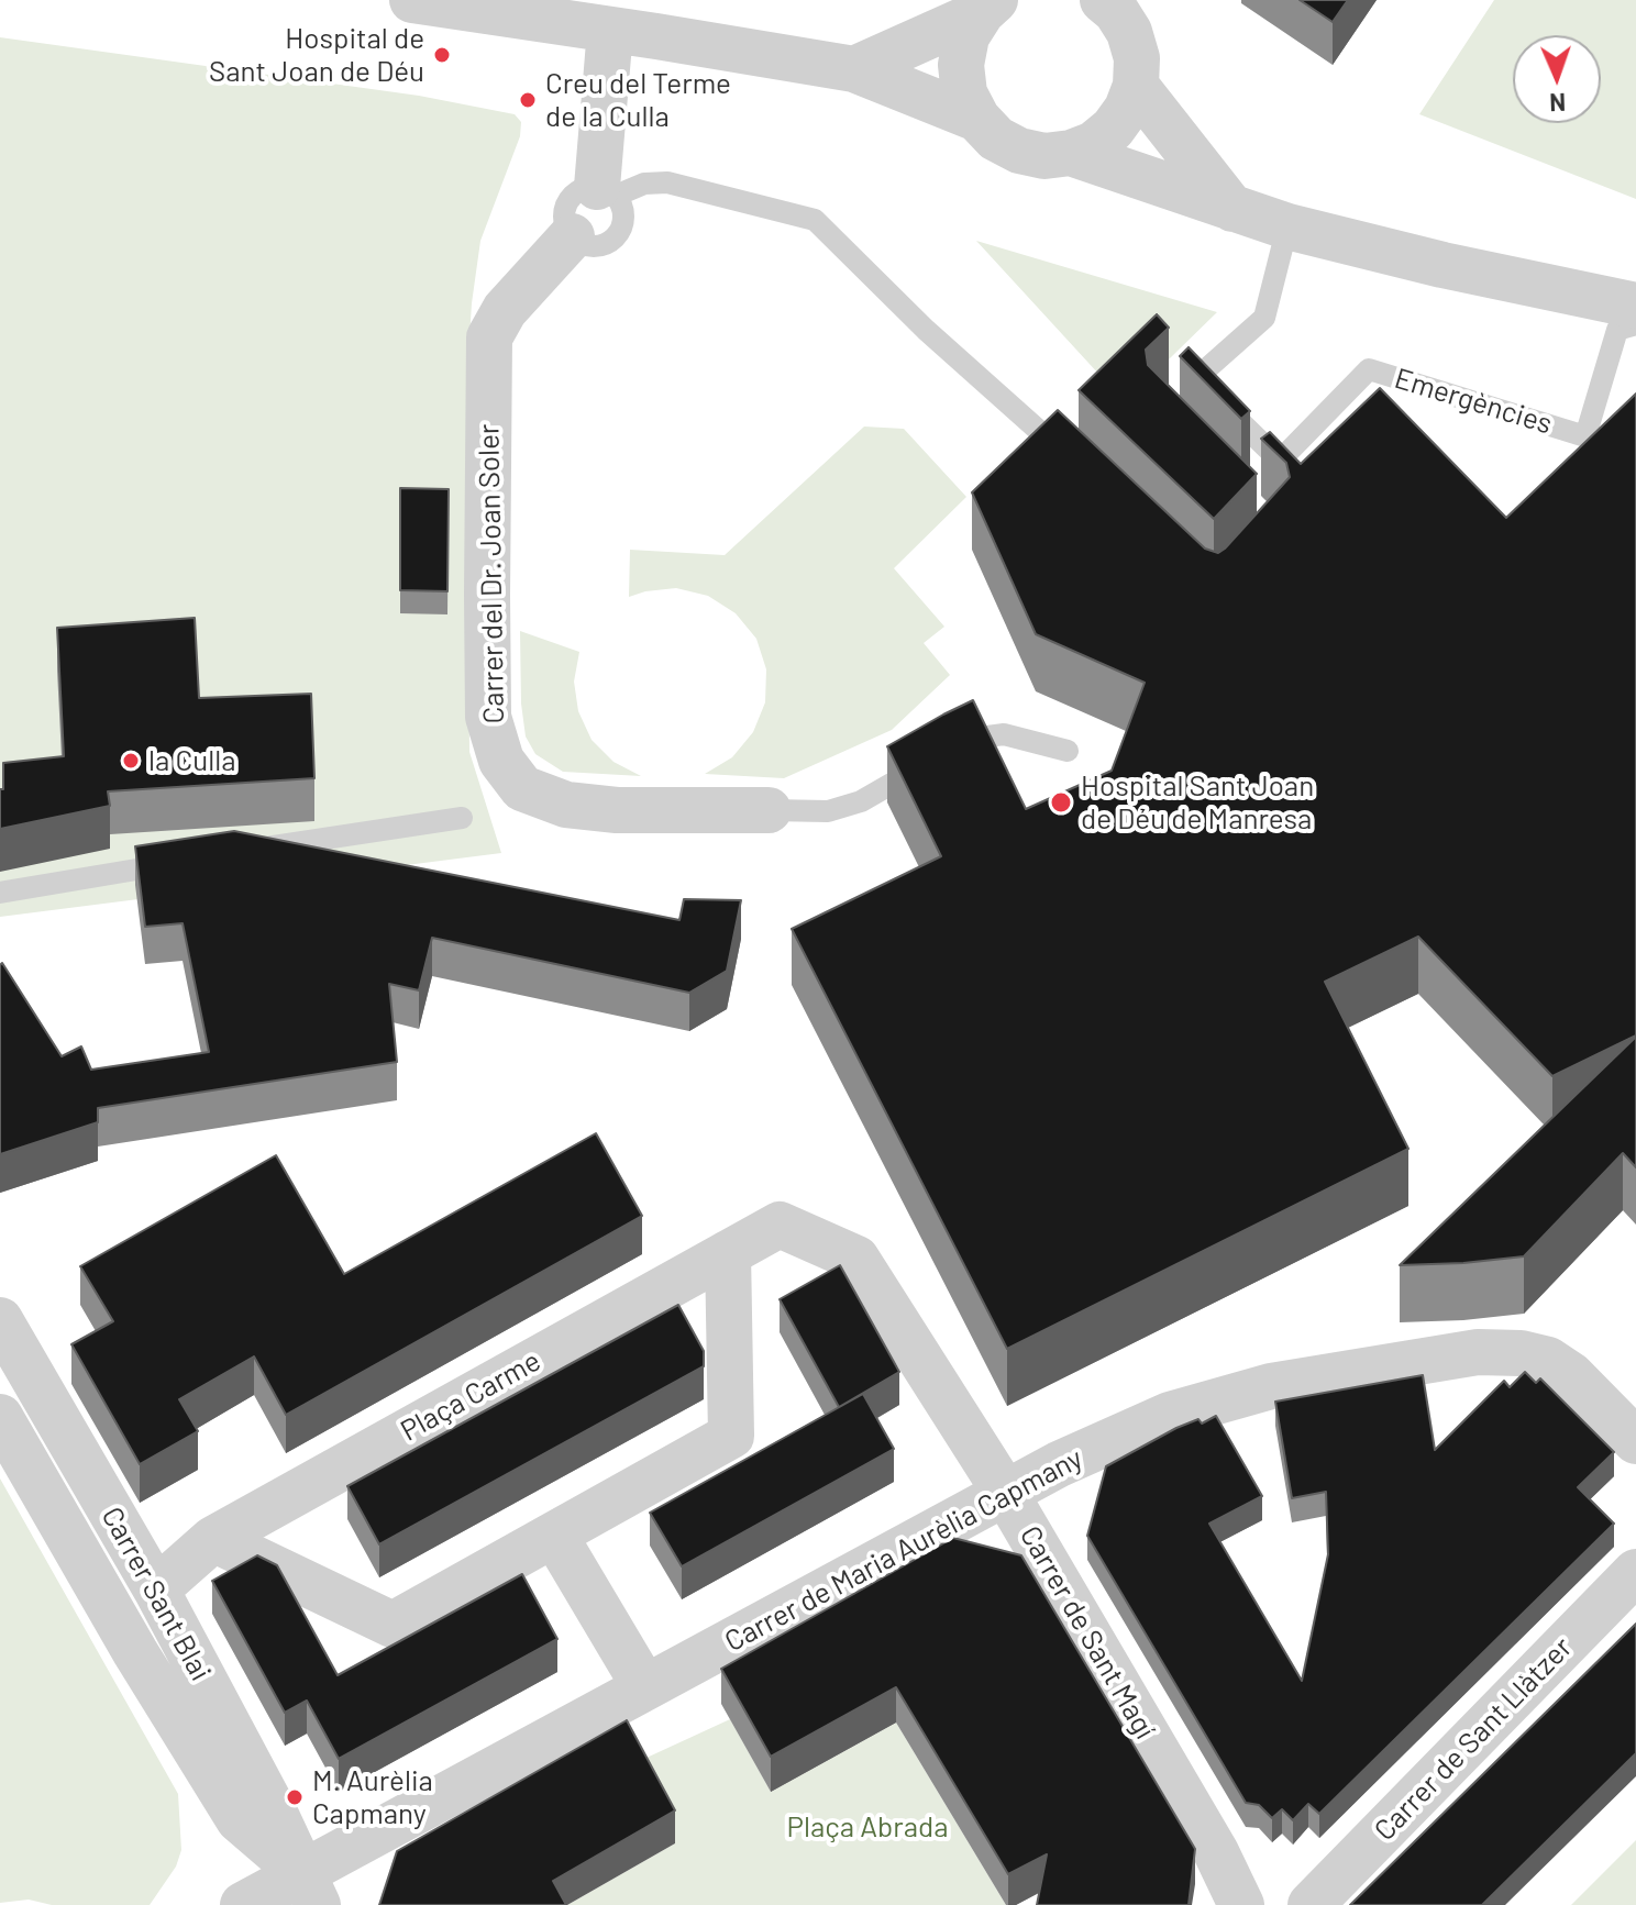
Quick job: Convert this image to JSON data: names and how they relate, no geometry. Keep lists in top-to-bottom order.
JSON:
{
  "streets": {
    "street": [
      "Carrer del Dr. Joan Soler",
      "Plaça Carme",
      "Carrer de Maria Aurèlia Capmany",
      "Carrer Sant Blai",
      "Carrer de Sant Magí",
      "Carrer de Sant Llàtzer"
    ],
    "lane": ["Emergències"]
  },
  "crossings": [
    ["Plaça Carme", "Carrer Sant Blai"],
    ["Plaça Carme", "Carrer de Sant Magí"],
    ["Carrer de Maria Aurèlia Capmany", "Carrer Sant Blai"],
    ["Carrer de Maria Aurèlia Capmany", "Carrer de Sant Magí"]
  ],
  "parks": ["Plaça Abrada"],
  "places": [
    "Hospital de Sant Joan de Déu",
    "Creu del Terme de la Culla",
    "la Culla",
    "Hospital Sant Joan de Déu de Manresa",
    "M. Aurèlia Capmany"
  ],
  "north": "bottom"
}
